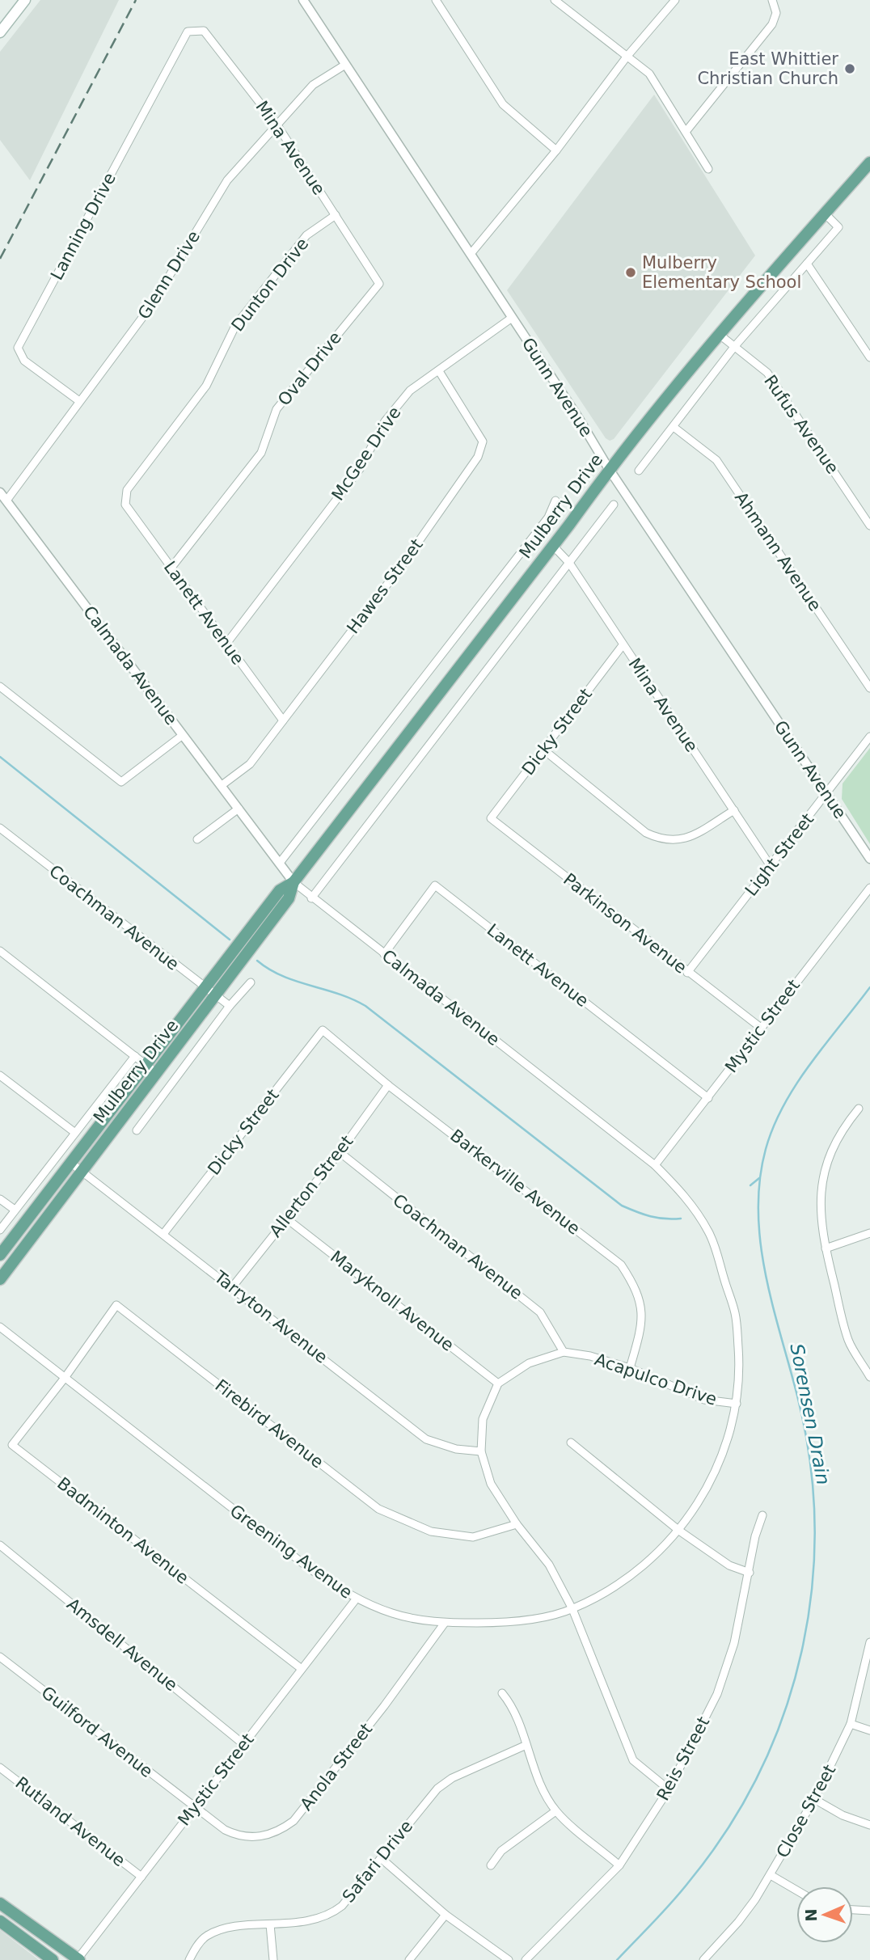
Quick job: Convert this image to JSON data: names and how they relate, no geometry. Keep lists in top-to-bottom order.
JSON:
{
  "streets": {
    "main road": ["Mulberry Drive"],
    "street": [
      "Mina Avenue",
      "Lanning Drive",
      "Glenn Drive",
      "Dunton Drive",
      "Oval Drive",
      "Gunn Avenue",
      "Rufus Avenue",
      "McGee Drive",
      "Ahmann Avenue",
      "Hawes Street",
      "Lanett Avenue",
      "Calmada Avenue",
      "Dicky Street",
      "Light Street",
      "Coachman Avenue",
      "Parkinson Avenue",
      "Mystic Street",
      "Barkerville Avenue",
      "Allerton Street",
      "Maryknoll Avenue",
      "Tarryton Avenue",
      "Acapulco Drive",
      "Firebird Avenue",
      "Badminton Avenue",
      "Greening Avenue",
      "Amsdell Avenue",
      "Guilford Avenue",
      "Reis Street",
      "Anola Street",
      "Close Street",
      "Rutland Avenue",
      "Safari Drive"
    ]
  },
  "crossings": [
    ["Mina Avenue", "Lanning Drive"],
    ["Mina Avenue", "Glenn Drive"],
    ["Mina Avenue", "Dunton Drive"],
    ["Mina Avenue", "Oval Drive"],
    ["Mina Avenue", "Mulberry Drive"],
    ["Mina Avenue", "Dicky Street"],
    ["Mina Avenue", "Light Street"],
    ["Lanning Drive", "Glenn Drive"],
    ["Glenn Drive", "Gunn Avenue"],
    ["Glenn Drive", "Calmada Avenue"],
    ["Dunton Drive", "Lanett Avenue"],
    ["Oval Drive", "Lanett Avenue"],
    ["Gunn Avenue", "McGee Drive"],
    ["Gunn Avenue", "Mulberry Drive"],
    ["Gunn Avenue", "Light Street"],
    ["Rufus Avenue", "Mulberry Drive"],
    ["McGee Drive", "Hawes Street"],
    ["McGee Drive", "Lanett Avenue"],
    ["Mulberry Drive", "Calmada Avenue"],
    ["Mulberry Drive", "Coachman Avenue"],
    ["Mulberry Drive", "Tarryton Avenue"],
    ["Hawes Street", "Lanett Avenue"],
    ["Hawes Street", "Calmada Avenue"],
    ["Lanett Avenue", "Calmada Avenue"],
    ["Lanett Avenue", "Mystic Street"],
    ["Calmada Avenue", "Mystic Street"],
    ["Calmada Avenue", "Acapulco Drive"],
    ["Calmada Avenue", "Greening Avenue"],
    ["Dicky Street", "Parkinson Avenue"],
    ["Dicky Street", "Barkerville Avenue"],
    ["Dicky Street", "Tarryton Avenue"],
    ["Light Street", "Parkinson Avenue"],
    ["Coachman Avenue", "Allerton Street"],
    ["Coachman Avenue", "Acapulco Drive"],
    ["Parkinson Avenue", "Mystic Street"],
    ["Mystic Street", "Badminton Avenue"],
    ["Mystic Street", "Greening Avenue"],
    ["Mystic Street", "Amsdell Avenue"],
    ["Mystic Street", "Guilford Avenue"],
    ["Mystic Street", "Anola Street"],
    ["Mystic Street", "Rutland Avenue"],
    ["Barkerville Avenue", "Allerton Street"],
    ["Barkerville Avenue", "Acapulco Drive"],
    ["Allerton Street", "Maryknoll Avenue"],
    ["Allerton Street", "Tarryton Avenue"],
    ["Maryknoll Avenue", "Acapulco Drive"],
    ["Firebird Avenue", "Badminton Avenue"],
    ["Firebird Avenue", "Greening Avenue"],
    ["Badminton Avenue", "Greening Avenue"],
    ["Greening Avenue", "Anola Street"],
    ["Guilford Avenue", "Anola Street"]
  ],
  "water": ["Sorensen Drain"],
  "places": ["East Whittier Christian Church", "Mulberry Elementary School"],
  "north": "left"
}
